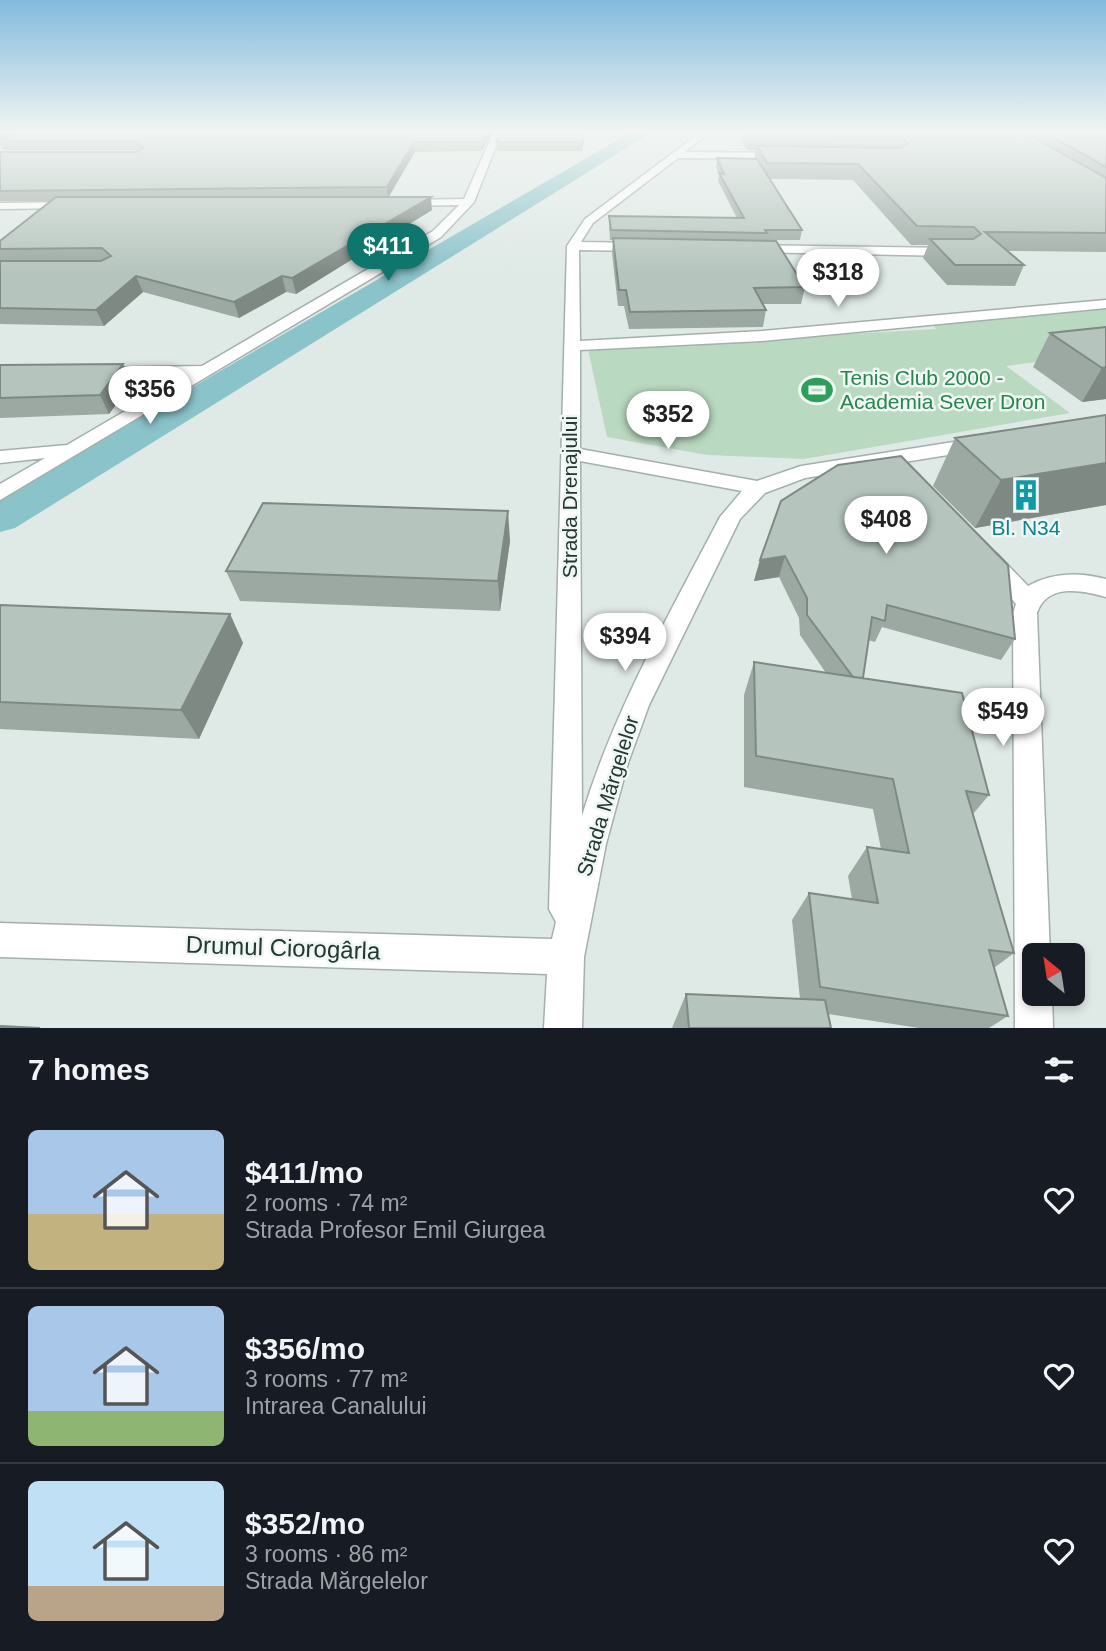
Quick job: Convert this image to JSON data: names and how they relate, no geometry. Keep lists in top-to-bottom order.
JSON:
{
  "streets": {
    "street": ["Strada Drenajului", "Strada Mărgelelor", "Drumul Ciorogârla"]
  },
  "crossings": [
    ["Strada Drenajului", "Strada Mărgelelor"],
    ["Strada Drenajului", "Drumul Ciorogârla"],
    ["Strada Mărgelelor", "Drumul Ciorogârla"]
  ],
  "places": {
    "sports": ["Tenis Club 2000 - Academia Sever Dron"],
    "building": ["Bl. N34"]
  },
  "north": "top left",
  "page": {
    "price": [
      "$411",
      "$318",
      "$356",
      "$352",
      "$408",
      "$394",
      "$549"
    ],
    "heading": "7 homes",
    "list": [
      {
        "name": "$411/mo",
        "note": "2 rooms · 74 m² · Strada Profesor Emil Giurgea"
      },
      {
        "name": "$356/mo",
        "note": "3 rooms · 77 m² · Intrarea Canalului"
      },
      {
        "name": "$352/mo",
        "note": "3 rooms · 86 m² · Strada Mărgelelor"
      }
    ]
  }
}
